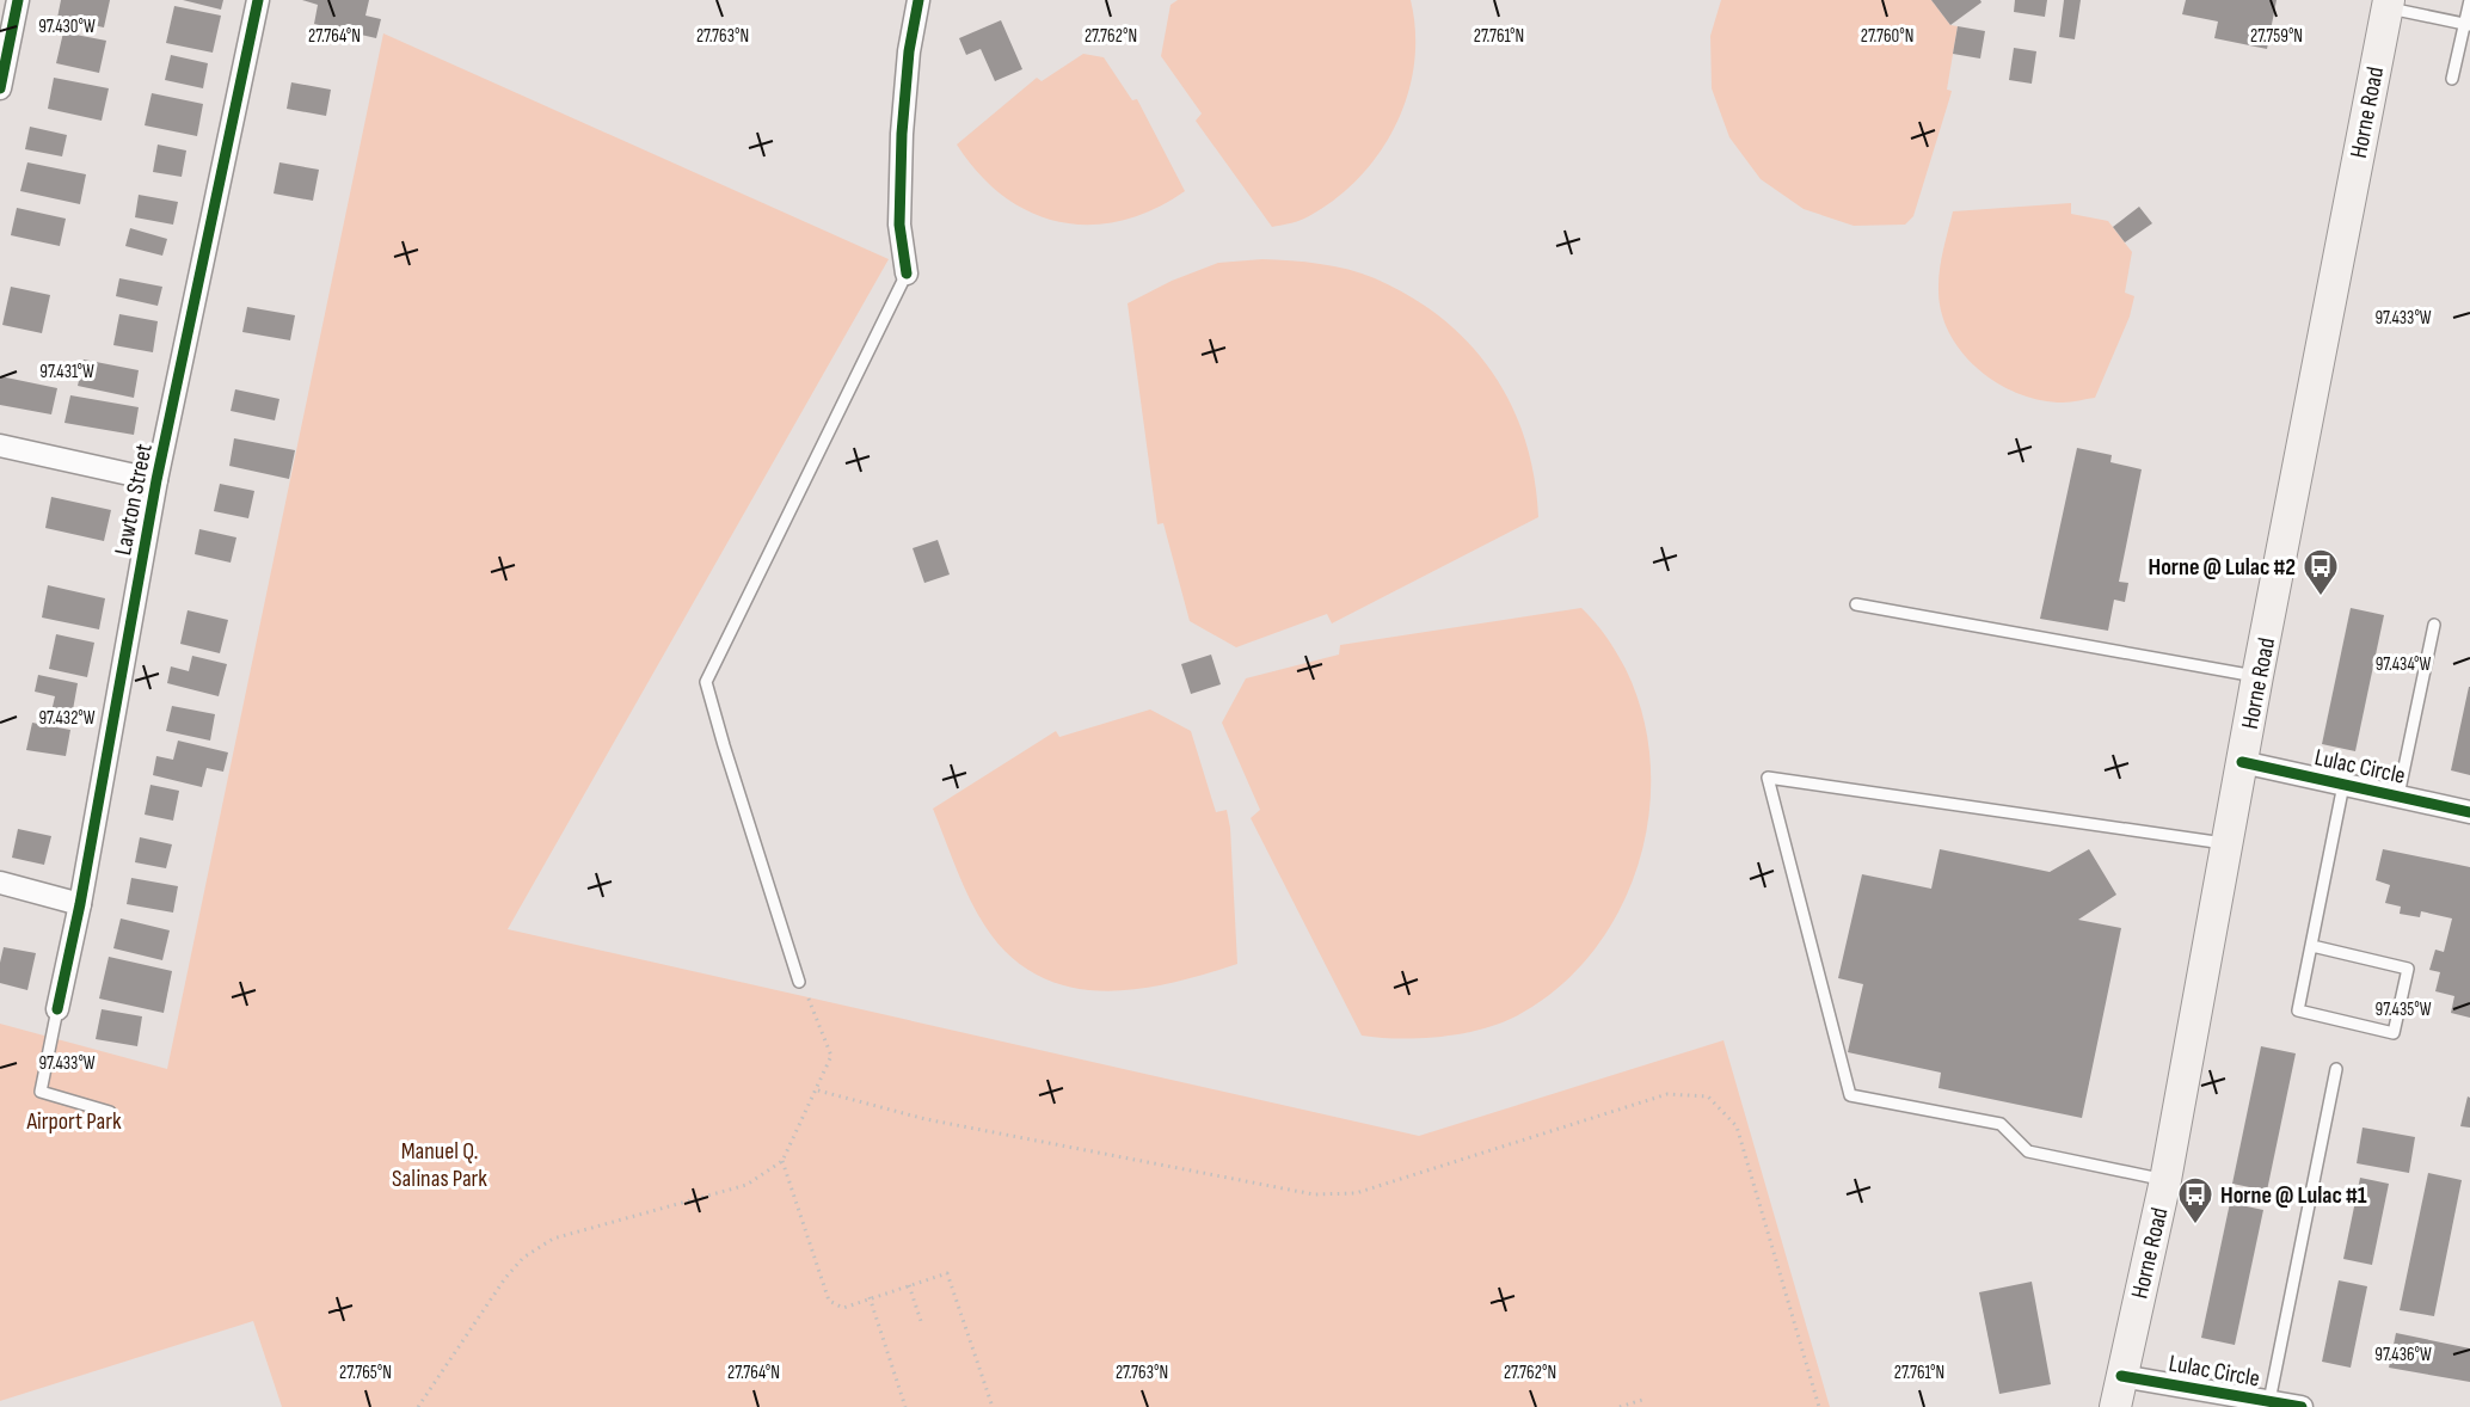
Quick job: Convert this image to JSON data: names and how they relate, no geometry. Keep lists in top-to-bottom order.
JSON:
{
  "streets": {
    "main road": ["Horne Road"],
    "street": ["Lawton Street", "Lulac Circle"]
  },
  "crossings": [
    ["Horne Road", "Lulac Circle"]
  ],
  "parks": ["Airport Park", "Manuel Q. Salinas Park"],
  "places": {
    "bus stop": ["Horne @ Lulac #2", "Horne @ Lulac #1"]
  },
  "coordinates": [
    "97.430°W",
    "27.764°N",
    "27.763°N",
    "27.762°N",
    "27.761°N",
    "27.760°N",
    "27.759°N",
    "97.433°W",
    "97.431°W",
    "97.434°W",
    "97.432°W",
    "97.435°W",
    "97.436°W",
    "27.765°N"
  ]
}
